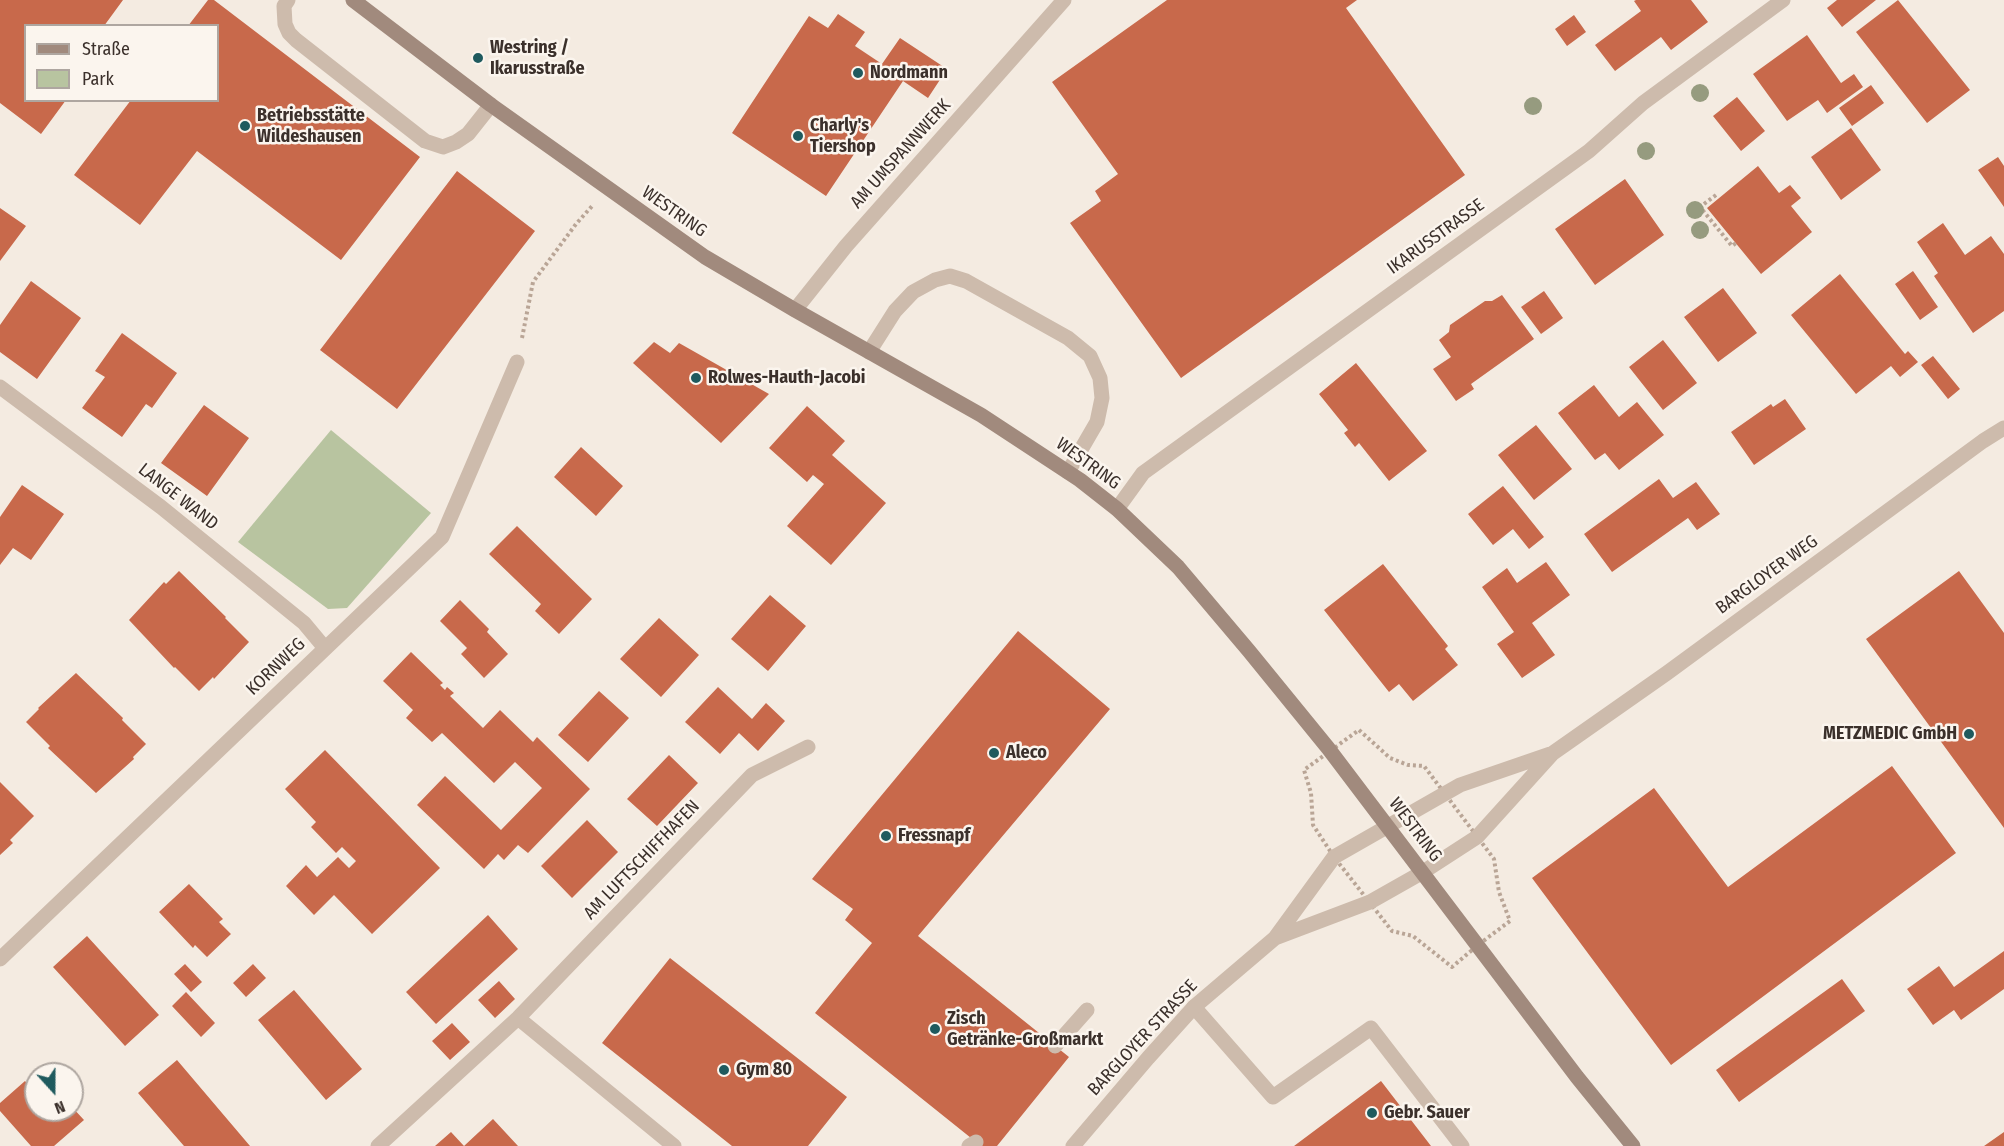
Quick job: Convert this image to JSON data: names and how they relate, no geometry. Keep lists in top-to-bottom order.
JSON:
{
  "streets": {
    "main road": ["WESTRING"],
    "street": [
      "AM UMSPANNWERK",
      "IKARUSSTRASSE",
      "LANGE WAND",
      "BARGLOYER WEG",
      "KORNWEG",
      "AM LUFTSCHIFFHAFEN",
      "BARGLOYER STRASSE"
    ]
  },
  "crossings": [
    ["AM UMSPANNWERK", "WESTRING"],
    ["WESTRING", "IKARUSSTRASSE"],
    ["WESTRING", "BARGLOYER WEG"],
    ["WESTRING", "BARGLOYER STRASSE"],
    ["LANGE WAND", "KORNWEG"],
    ["BARGLOYER WEG", "BARGLOYER STRASSE"]
  ],
  "places": [
    "Westring / Ikarusstraße",
    "Nordmann",
    "Betriebsstätte Wildeshausen",
    "Charly's Tiershop",
    "Rolwes-Hauth-Jacobi",
    "METZMEDIC GmbH",
    "Aleco",
    "Fressnapf",
    "Zisch Getränke-Großmarkt",
    "Gym 80",
    "Gebr. Sauer"
  ],
  "legend": ["Straße", "Park"],
  "north": "bottom"
}
